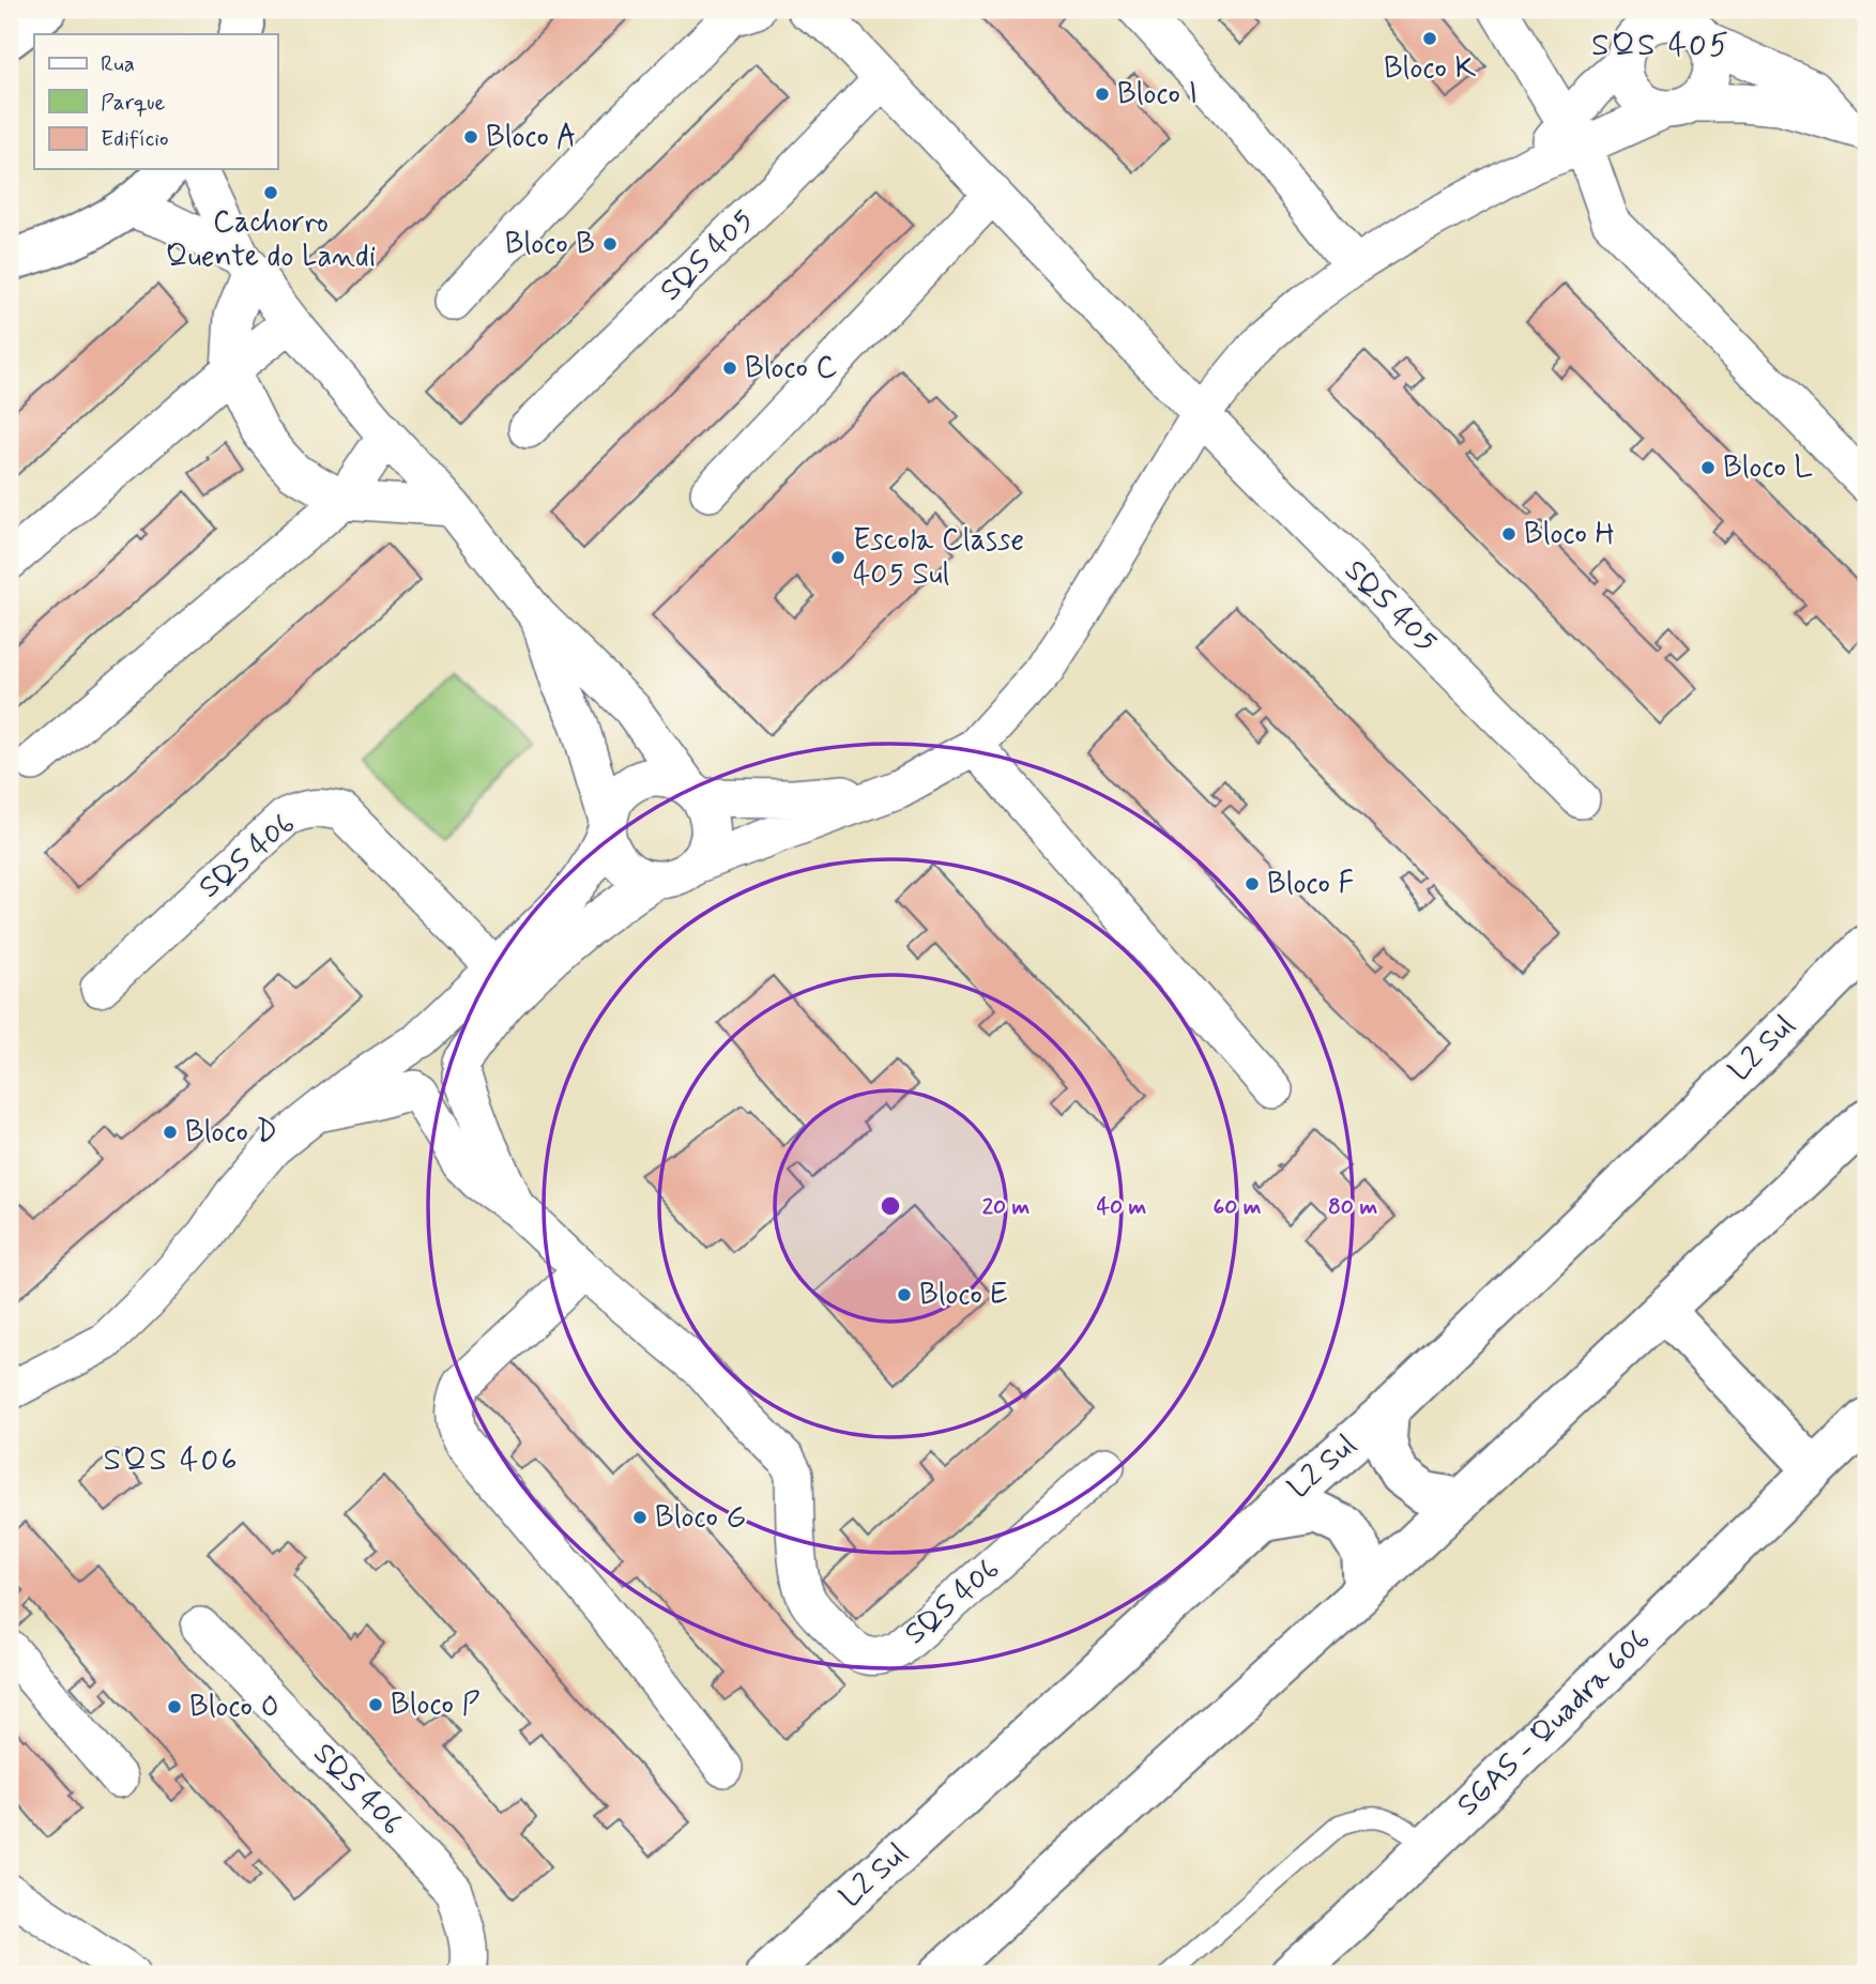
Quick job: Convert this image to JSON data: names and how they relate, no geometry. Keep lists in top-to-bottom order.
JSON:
{
  "streets": {
    "main road": ["L2 Sul", "SGAS - Quadra 606"],
    "street": ["SQS 405", "SQS 406"]
  },
  "districts": ["SQS 405", "SQS 406"],
  "places": [
    "Bloco K",
    "Bloco I",
    "Bloco A",
    "Cachorro Quente do Landi",
    "Bloco B",
    "Bloco C",
    "Bloco L",
    "Bloco H",
    "Escola Classe 405 Sul",
    "Bloco F",
    "Bloco D",
    "Bloco E",
    "Bloco G",
    "Bloco P",
    "Bloco O"
  ],
  "legend": ["Rua", "Parque", "Edifício"],
  "rings": [
    "20 m",
    "40 m",
    "60 m",
    "80 m"
  ]
}
